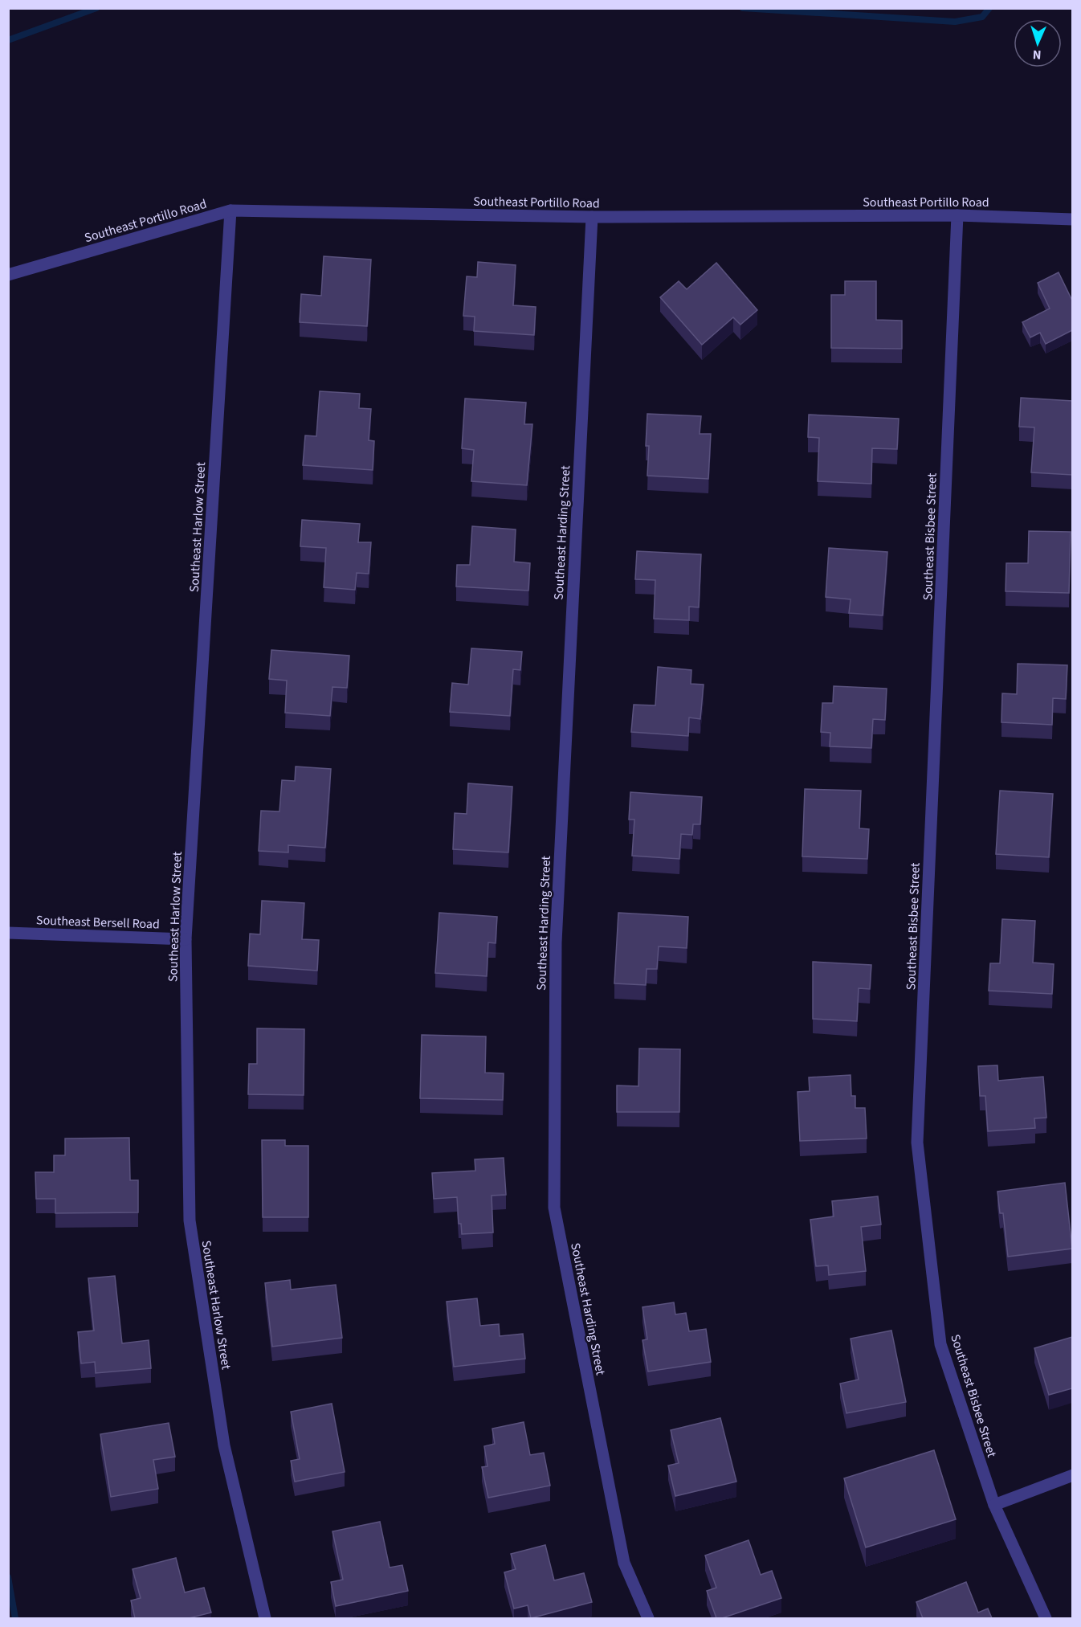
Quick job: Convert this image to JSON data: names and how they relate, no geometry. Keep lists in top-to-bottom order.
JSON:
{
  "streets": {
    "street": [
      "Southeast Portillo Road",
      "Southeast Harlow Street",
      "Southeast Harding Street",
      "Southeast Bisbee Street",
      "Southeast Bersell Road"
    ]
  },
  "crossings": [
    ["Southeast Portillo Road", "Southeast Harlow Street"],
    ["Southeast Portillo Road", "Southeast Harding Street"],
    ["Southeast Portillo Road", "Southeast Bisbee Street"],
    ["Southeast Harlow Street", "Southeast Bersell Road"]
  ],
  "north": "bottom"
}
